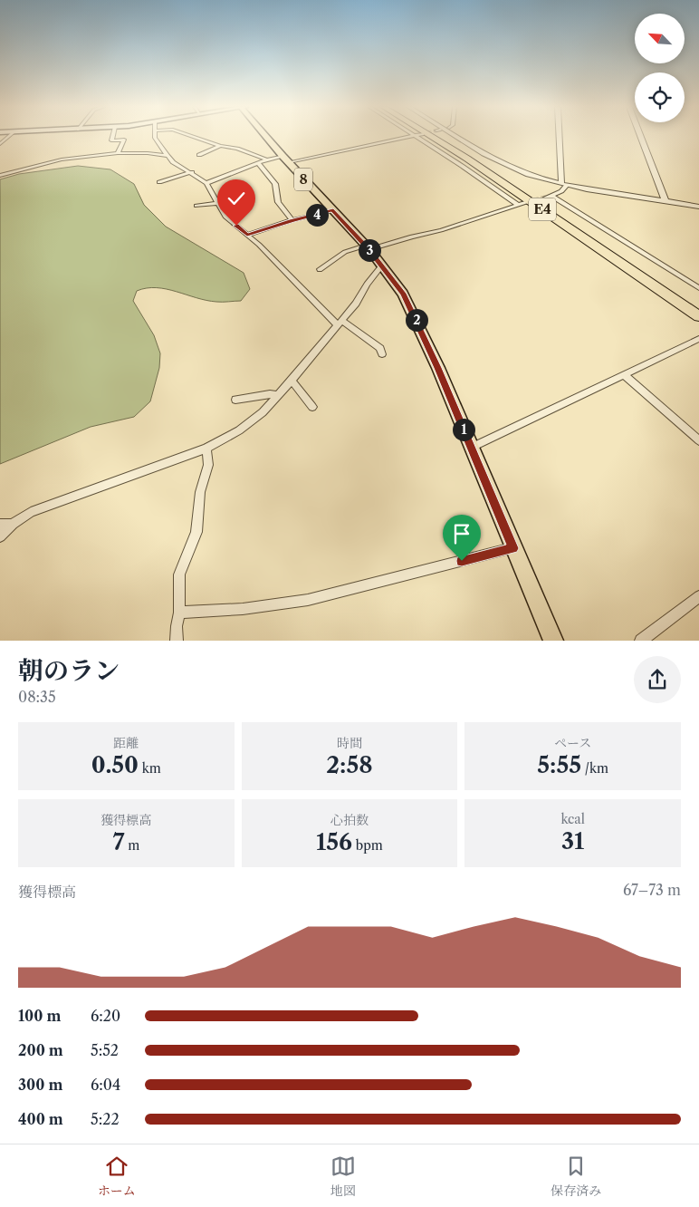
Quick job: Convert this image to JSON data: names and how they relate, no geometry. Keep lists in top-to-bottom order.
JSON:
{
  "streets": {
    "highway": ["E4"],
    "main road": ["8"]
  },
  "north": "top left",
  "page": {
    "pins": [
      "4",
      "3",
      "2",
      "1"
    ],
    "heading": ["朝のラン", "08:35"],
    "stats": [
      ["距離", "0.50 km"],
      ["時間", "2:58"],
      ["ペース", "5:55 /km"],
      ["獲得標高", "7 m"],
      ["心拍数", "156 bpm"],
      ["kcal", "31"]
    ],
    "chart": ["獲得標高", "67–73 m"],
    "list": [
      {
        "name": "100 m",
        "note": "6:20"
      },
      {
        "name": "200 m",
        "note": "5:52"
      },
      {
        "name": "300 m",
        "note": "6:04"
      },
      {
        "name": "400 m",
        "note": "5:22"
      }
    ],
    "tabs": ["ホーム", "地図", "保存済み"]
  }
}
